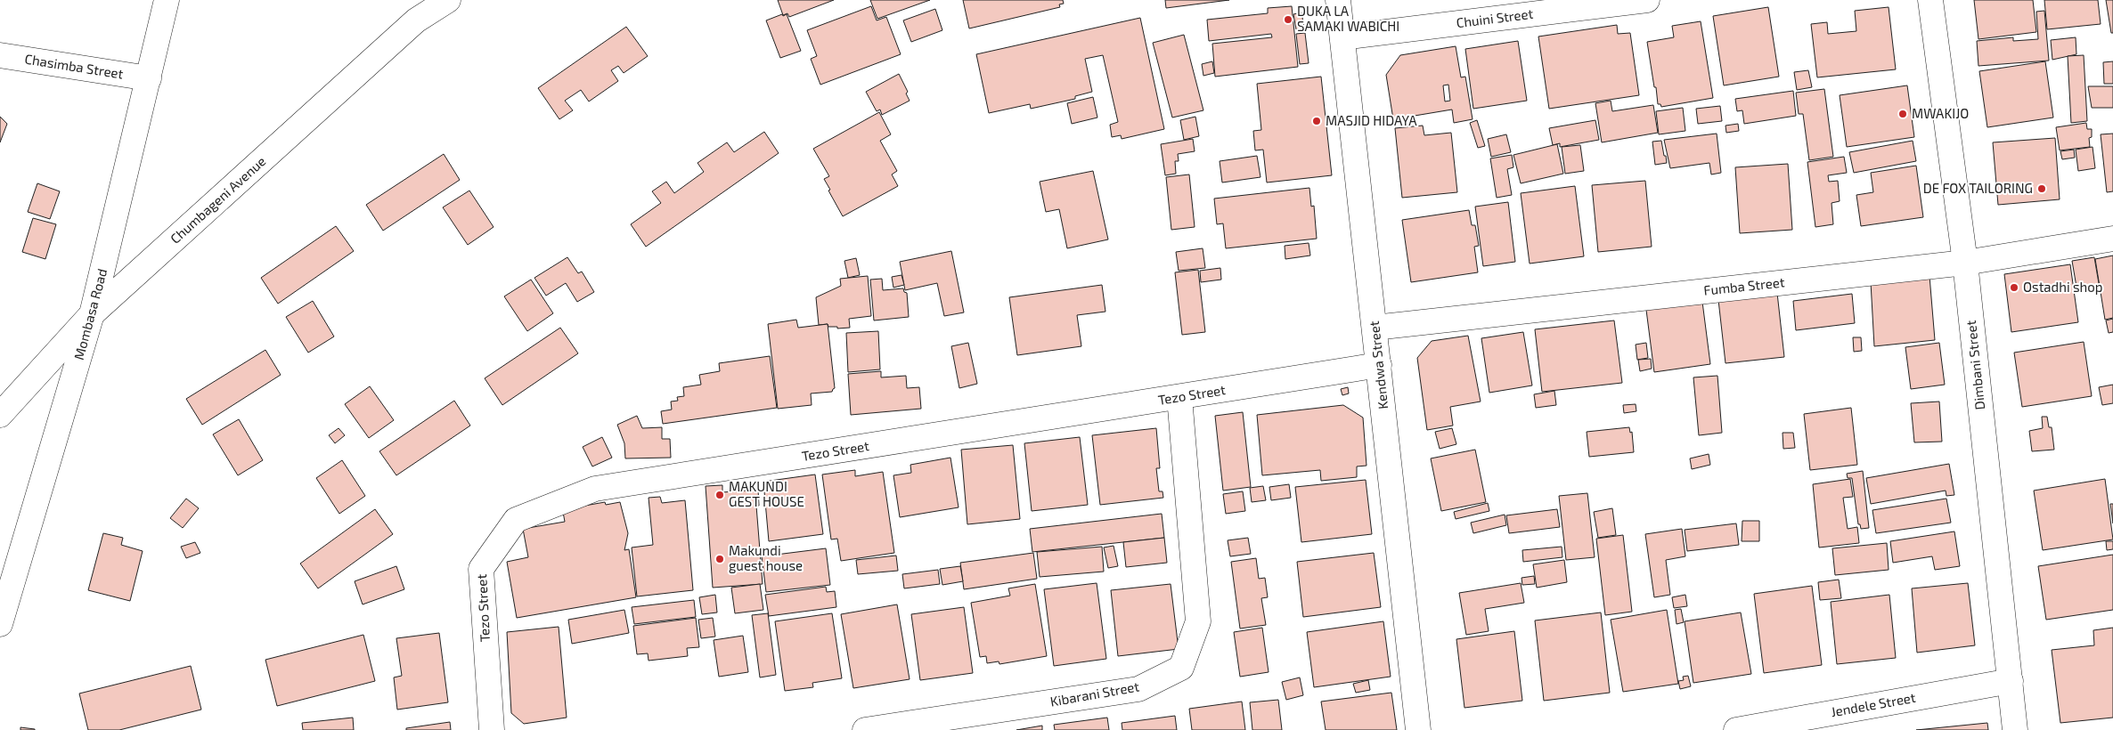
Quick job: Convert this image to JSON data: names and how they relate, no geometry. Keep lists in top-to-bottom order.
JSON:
{
  "streets": {
    "main road": [
      "Chuini Street",
      "Chasimba Street",
      "Chumbageni Avenue",
      "Fumba Street",
      "Mombasa Road",
      "Kendwa Street",
      "Dimbani Street",
      "Tezo Street",
      "Kibarani Street",
      "Jendele Street"
    ]
  },
  "crossings": [
    ["Chuini Street", "Kendwa Street"],
    ["Chasimba Street", "Mombasa Road"],
    ["Chumbageni Avenue", "Mombasa Road"],
    ["Fumba Street", "Kendwa Street"],
    ["Fumba Street", "Dimbani Street"],
    ["Kendwa Street", "Tezo Street"],
    ["Dimbani Street", "Jendele Street"],
    ["Tezo Street", "Kibarani Street"]
  ],
  "places": [
    "DUKA LA SAMAKI WABICHI",
    "MWAKIJO",
    "MASJID HIDAYA",
    "DE FOX TAILORING",
    "Ostadhi shop",
    "MAKUNDI GEST HOUSE",
    "Makundi guest house"
  ]
}
